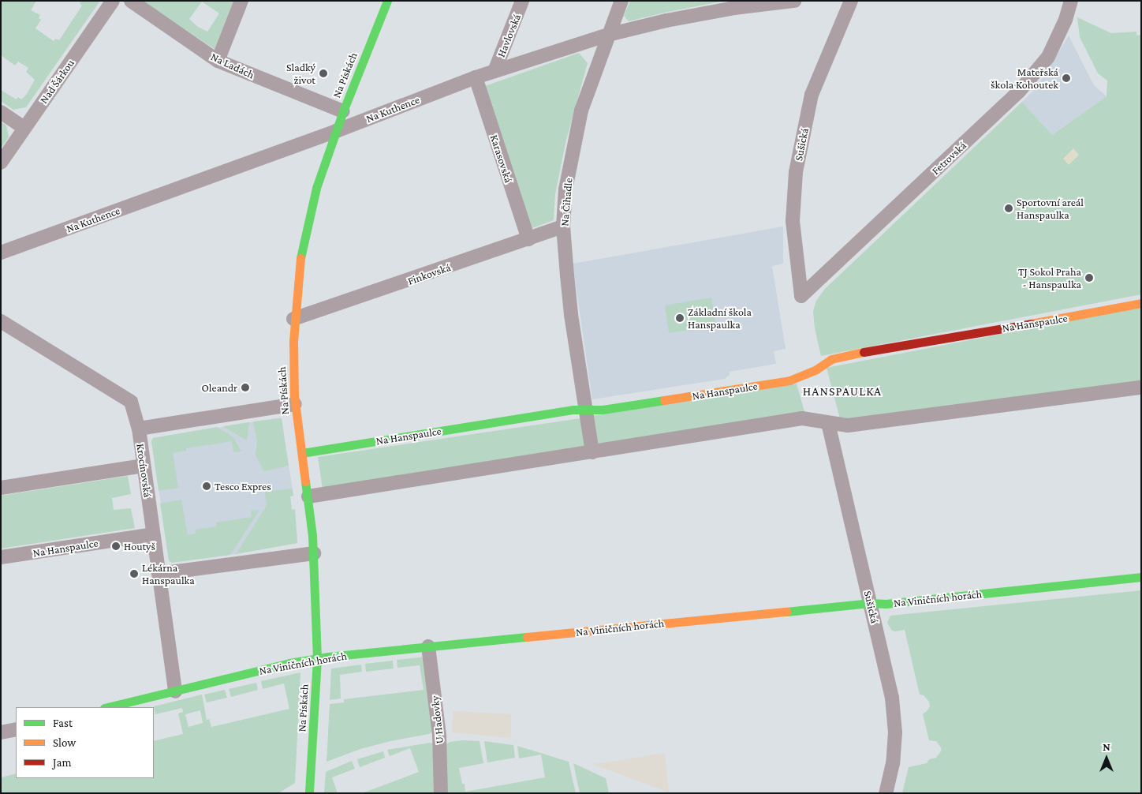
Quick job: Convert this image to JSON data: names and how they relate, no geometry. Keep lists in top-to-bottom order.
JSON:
{
  "streets": {
    "street": [
      "Havlovská",
      "Na Ladách",
      "Na Pískách",
      "Nad Šárkou",
      "Na Kuthence",
      "Sušická",
      "Fetrovská",
      "Karasovská",
      "Na Čihadle",
      "Finkovská",
      "Na Hanspaulce",
      "Krocínovská",
      "Na Viničních horách",
      "U Hadovky"
    ]
  },
  "crossings": [
    ["Havlovská", "Na Kuthence"],
    ["Na Ladách", "Na Pískách"],
    ["Na Pískách", "Na Kuthence"],
    ["Na Pískách", "Finkovská"],
    ["Na Pískách", "Na Hanspaulce"],
    ["Na Pískách", "Na Viničních horách"],
    ["Na Kuthence", "Karasovská"],
    ["Na Kuthence", "Na Čihadle"],
    ["Sušická", "Fetrovská"],
    ["Sušická", "Na Viničních horách"],
    ["Karasovská", "Finkovská"],
    ["Na Čihadle", "Finkovská"],
    ["Na Čihadle", "Na Hanspaulce"],
    ["Na Hanspaulce", "Krocínovská"],
    ["Krocínovská", "Na Viničních horách"],
    ["Na Viničních horách", "U Hadovky"]
  ],
  "districts": ["HANSPAULKA"],
  "places": [
    "Sladký život",
    "Mateřská škola Kohoutek",
    "Sportovní areál Hanspaulka",
    "TJ Sokol Praha - Hanspaulka",
    "Základní škola Hanspaulka",
    "Oleandr",
    "Tesco Expres",
    "Houtyš",
    "Lékárna Hanspaulka"
  ],
  "legend": ["Fast", "Slow", "Jam"],
  "north": "top"
}
